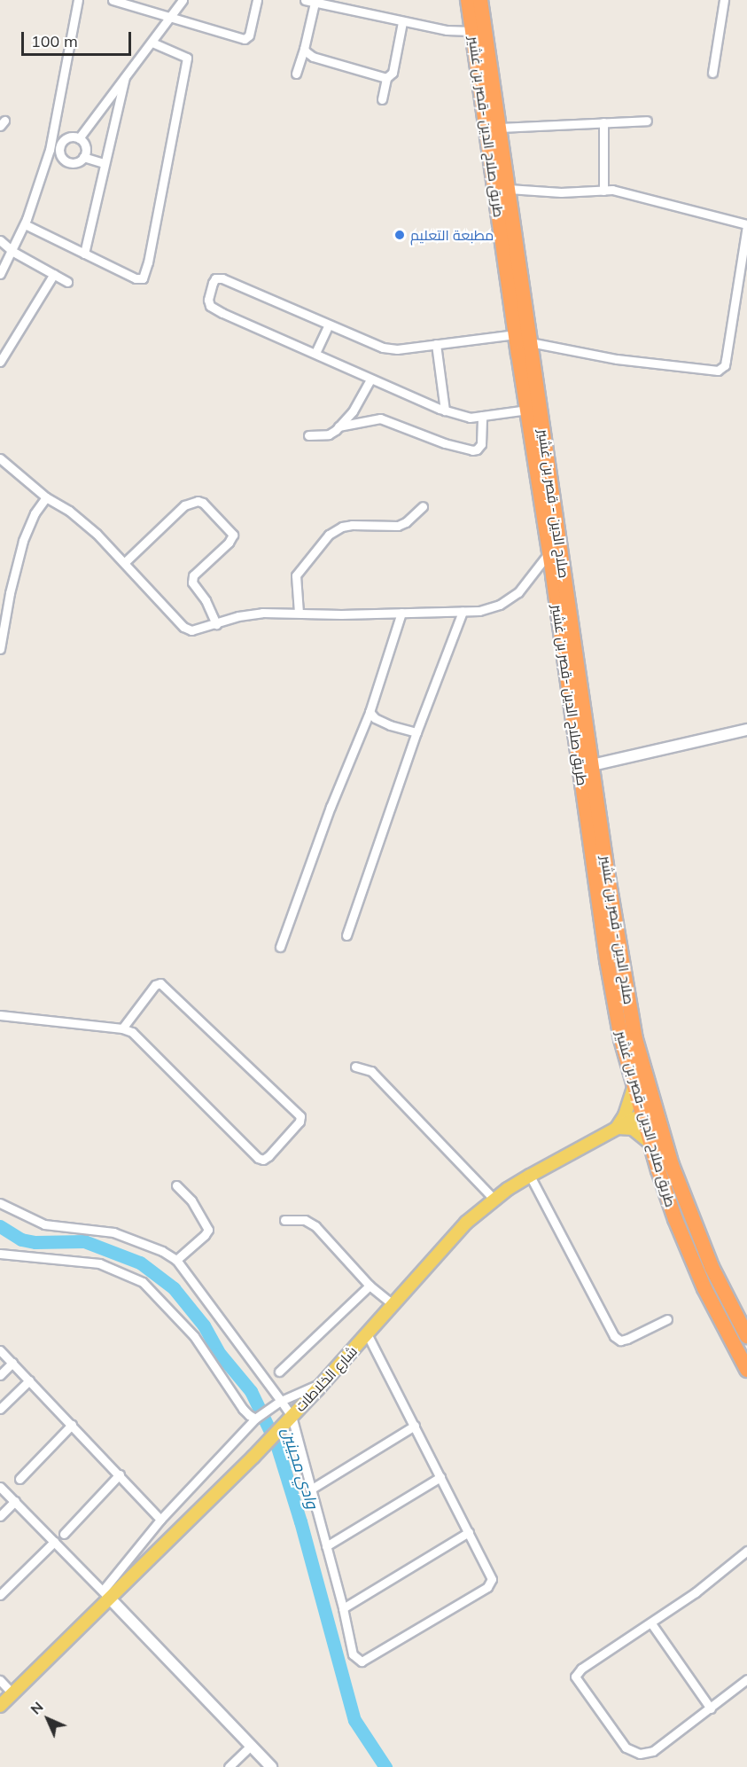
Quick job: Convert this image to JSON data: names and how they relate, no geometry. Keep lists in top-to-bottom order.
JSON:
{
  "streets": {
    "highway": ["طريق صلاح الدين -قصر بن غشير", "صلاح الدين - قصر بن غشير"],
    "main road": ["شارع الخلاطات"]
  },
  "crossings": [
    ["طريق صلاح الدين -قصر بن غشير", "صلاح الدين - قصر بن غشير"],
    ["طريق صلاح الدين -قصر بن غشير", "شارع الخلاطات"],
    ["صلاح الدين - قصر بن غشير", "شارع الخلاطات"]
  ],
  "water": ["وادي مجينين"],
  "places": ["مطبعة التعليم"],
  "scale_bar": "100 m",
  "north": "top left"
}
